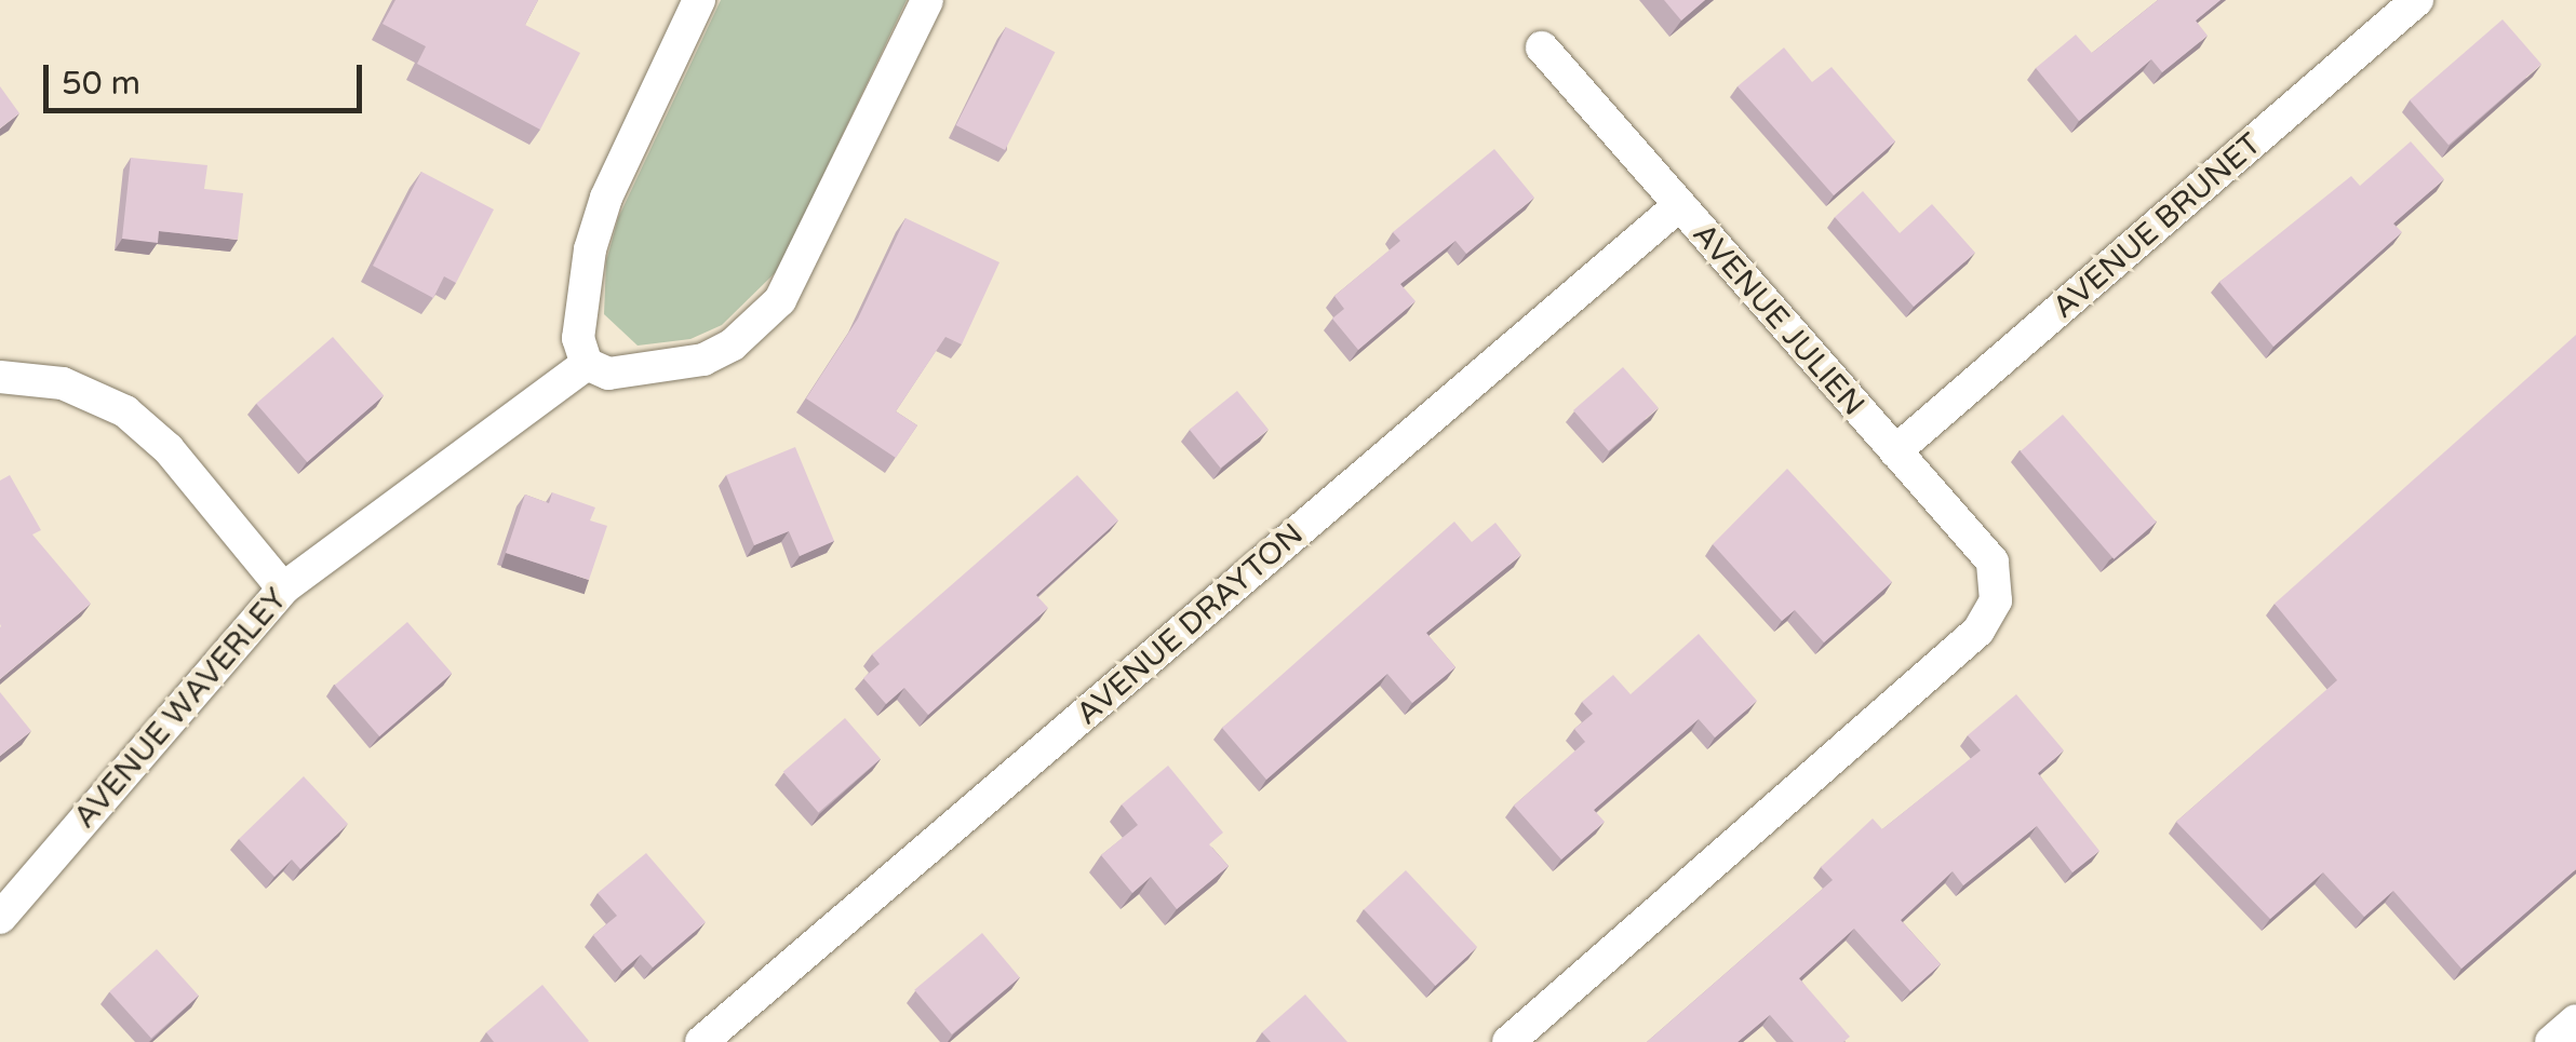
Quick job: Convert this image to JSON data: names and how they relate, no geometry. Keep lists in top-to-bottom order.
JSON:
{
  "streets": {
    "street": [
      "AVENUE BRUNET",
      "AVENUE JULIEN",
      "AVENUE DRAYTON",
      "AVENUE WAVERLEY"
    ]
  },
  "crossings": [
    ["AVENUE BRUNET", "AVENUE JULIEN"],
    ["AVENUE JULIEN", "AVENUE DRAYTON"]
  ],
  "scale_bar": "50 m"
}
